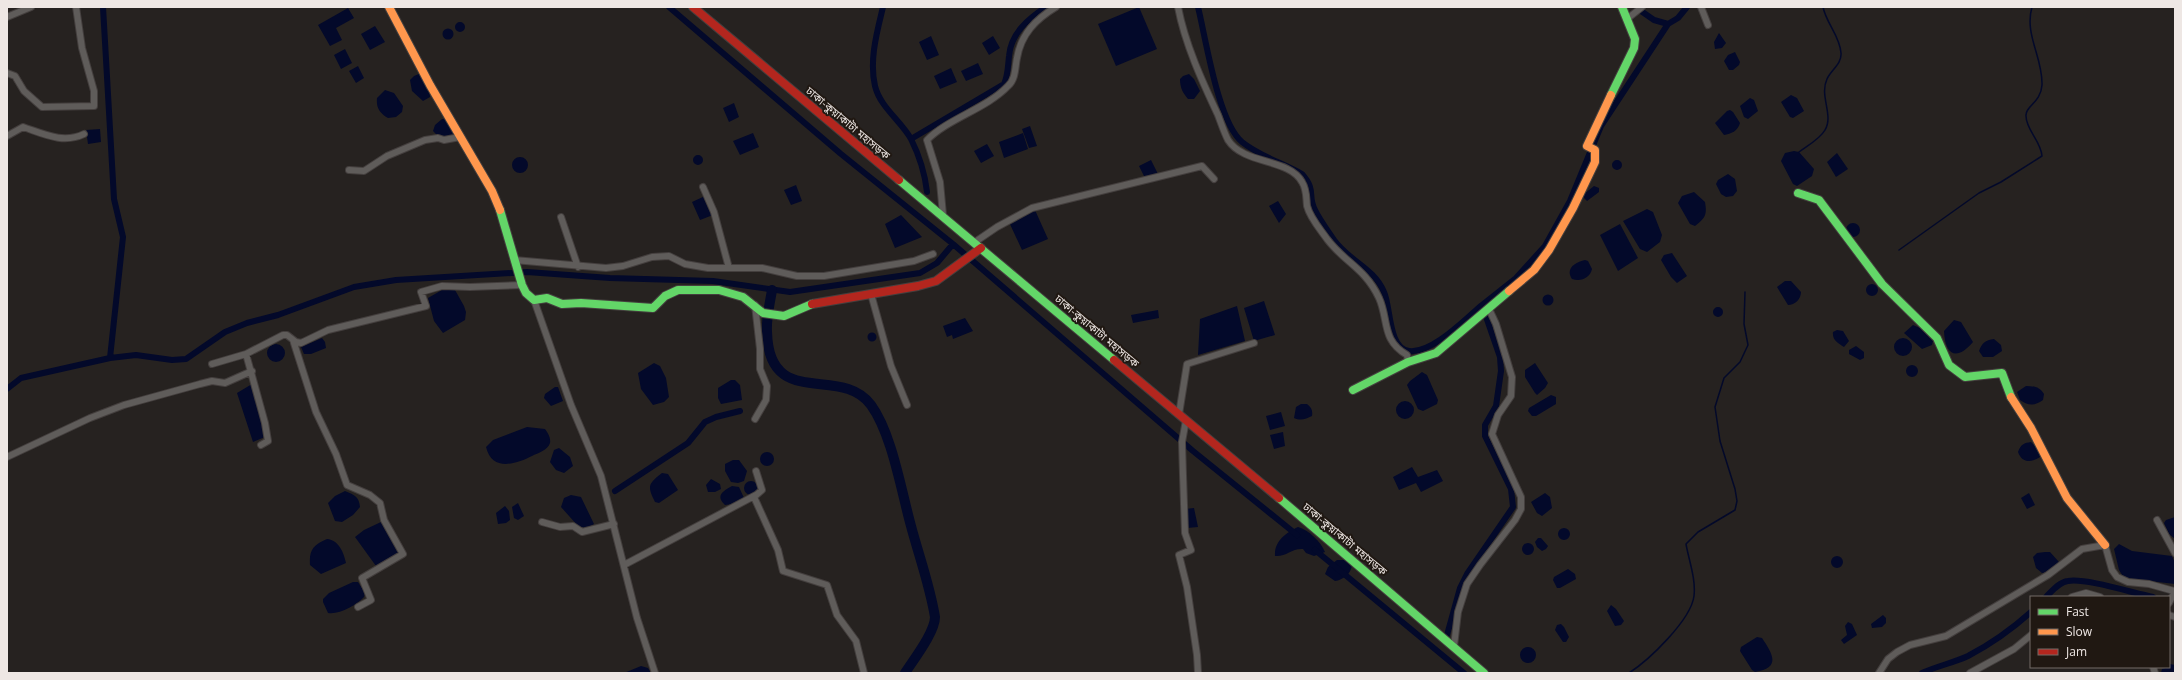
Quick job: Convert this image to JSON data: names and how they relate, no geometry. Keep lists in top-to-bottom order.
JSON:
{
  "streets": {
    "street": ["ঢাকা-কুয়াকাটা মহাসড়ক"]
  },
  "legend": ["Fast", "Slow", "Jam"]
}
